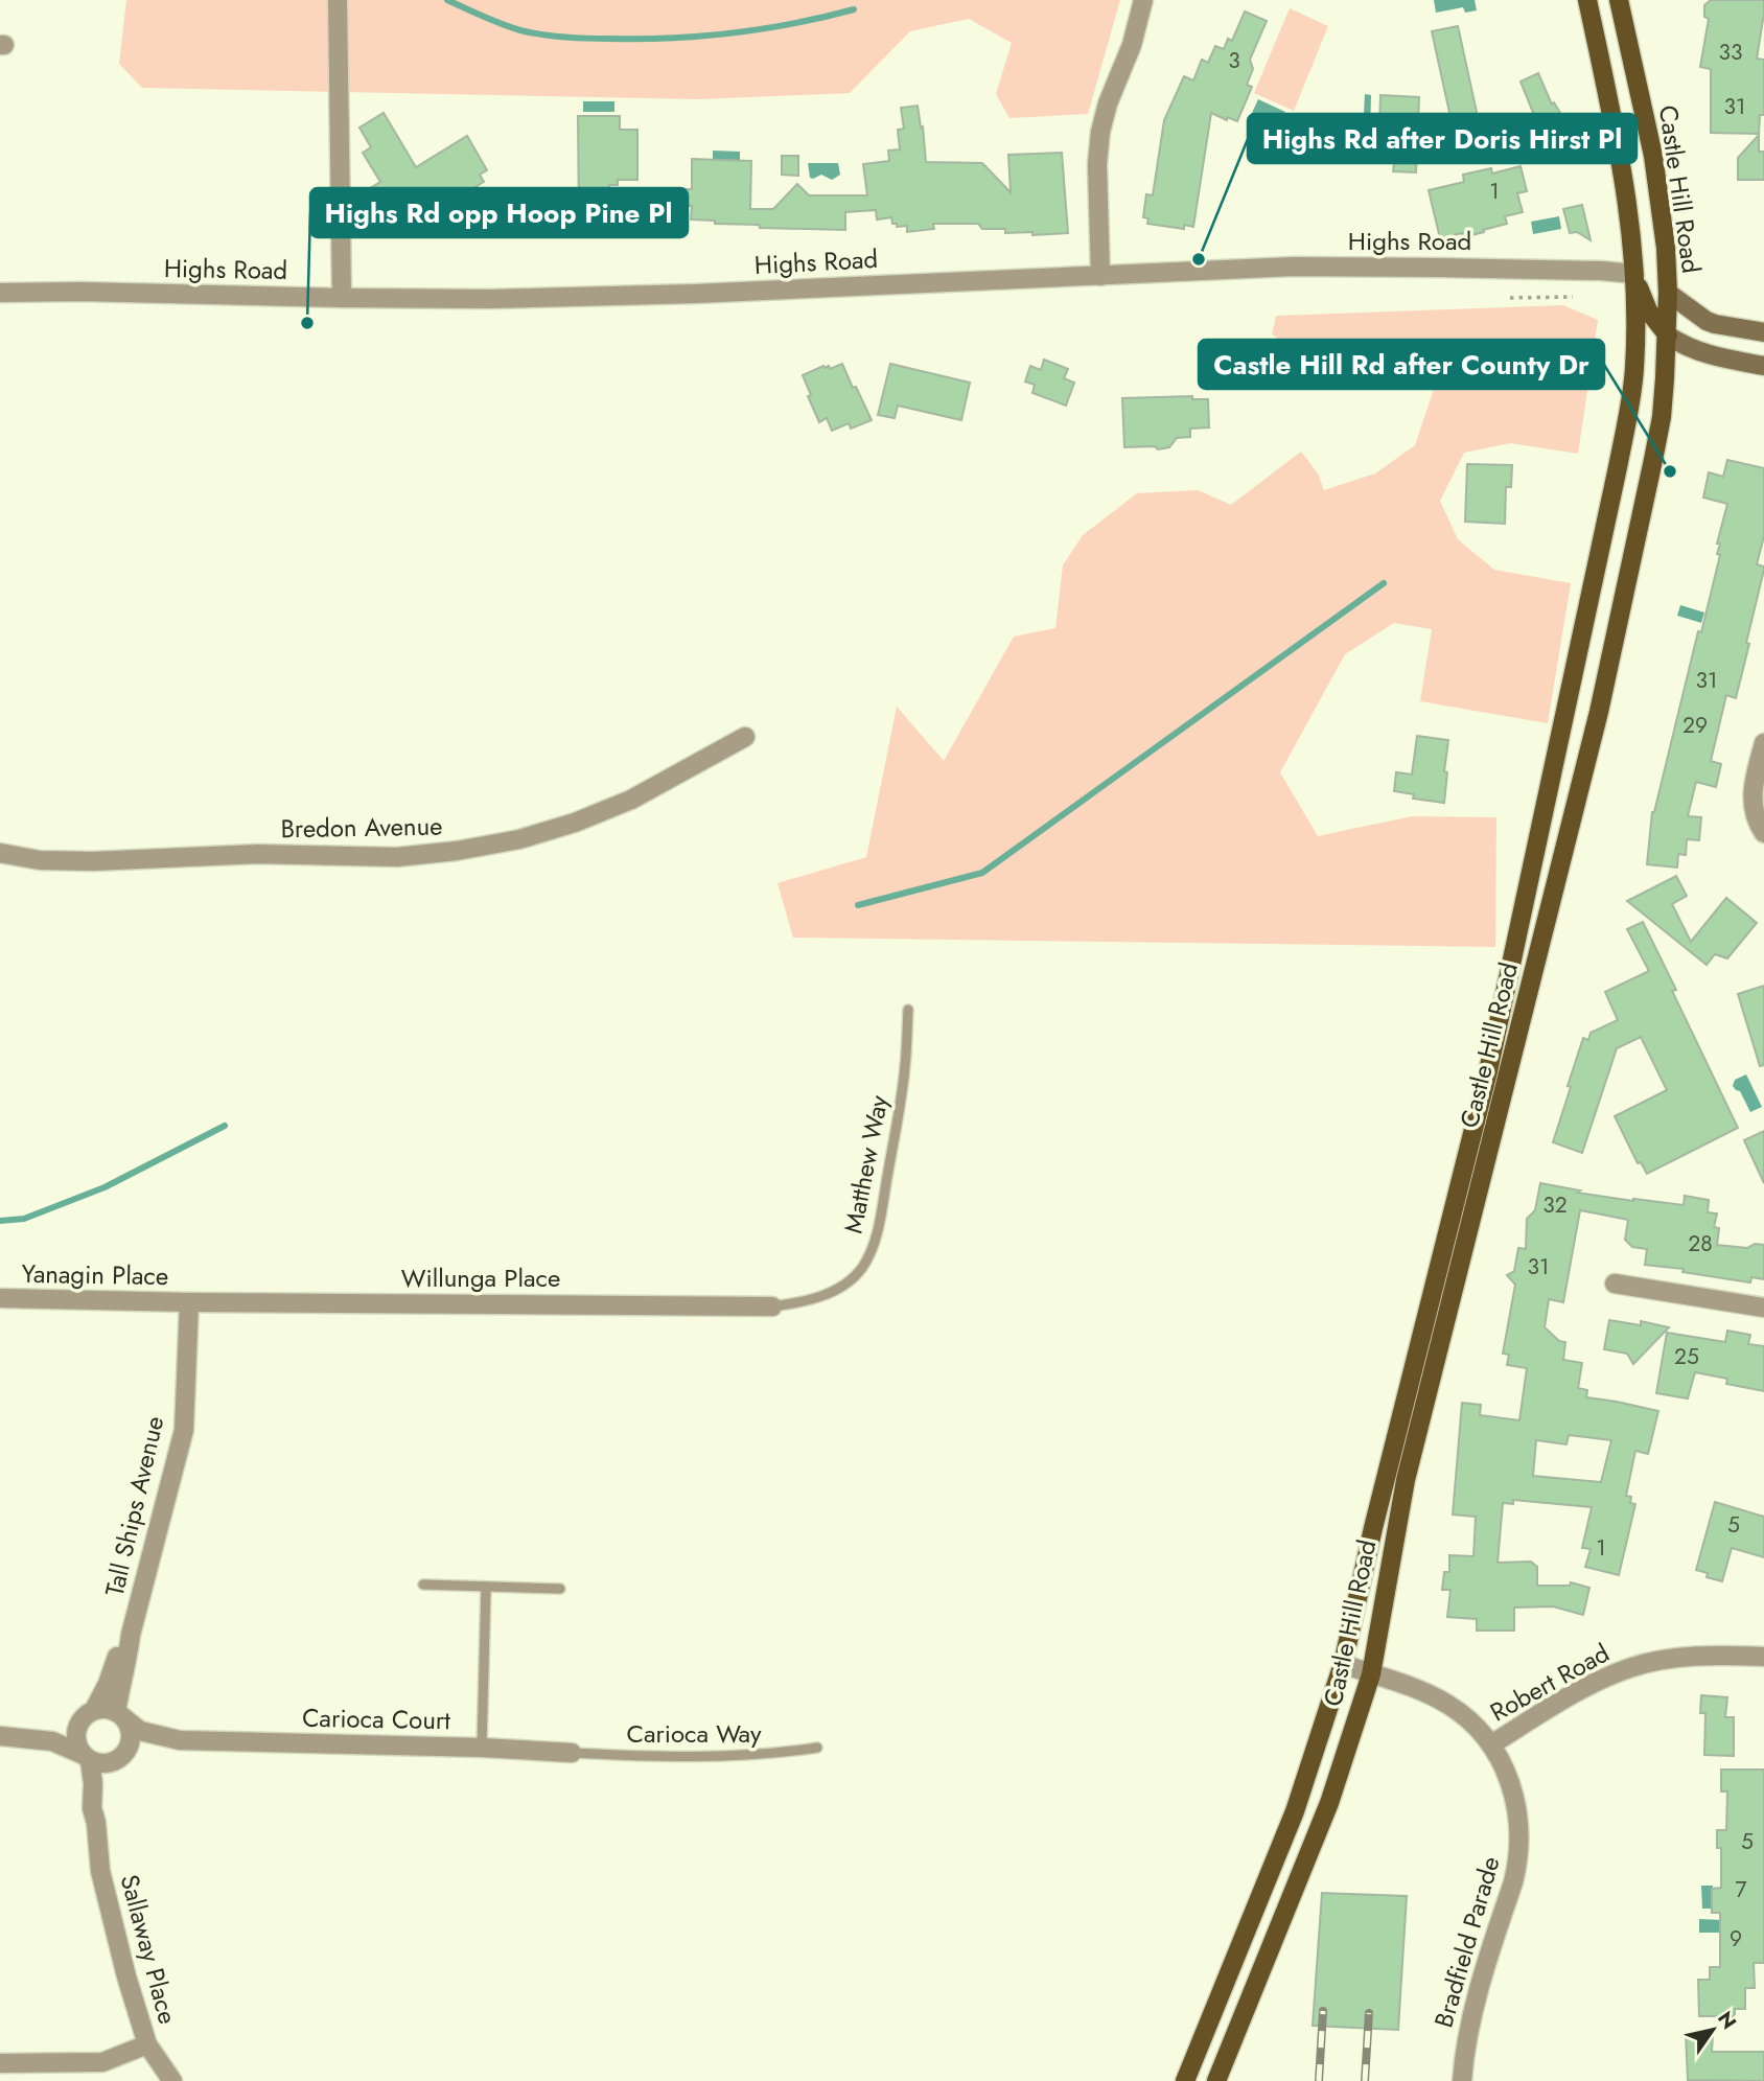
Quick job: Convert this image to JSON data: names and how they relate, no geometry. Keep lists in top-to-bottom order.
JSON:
{
  "streets": {
    "main road": ["Castle Hill Road"],
    "street": [
      "Highs Road",
      "Bredon Avenue",
      "Yanagin Place",
      "Willunga Place",
      "Tall Ships Avenue",
      "Robert Road",
      "Carioca Court",
      "Bradfield Parade",
      "Sallaway Place"
    ],
    "lane": ["Matthew Way", "Carioca Way"]
  },
  "crossings": [
    ["Castle Hill Road", "Highs Road"],
    ["Castle Hill Road", "Bradfield Parade"],
    ["Matthew Way", "Willunga Place"],
    ["Yanagin Place", "Willunga Place"],
    ["Yanagin Place", "Tall Ships Avenue"],
    ["Willunga Place", "Tall Ships Avenue"],
    ["Tall Ships Avenue", "Carioca Court"],
    ["Tall Ships Avenue", "Sallaway Place"],
    ["Robert Road", "Bradfield Parade"],
    ["Carioca Court", "Carioca Way"],
    ["Carioca Court", "Sallaway Place"]
  ],
  "places": ["Highs Rd after Doris Hirst Pl", "Highs Rd opp Hoop Pine Pl", "Castle Hill Rd after County Dr"],
  "house_numbers": [
    "33",
    "3",
    "31",
    "1",
    "31",
    "29",
    "32",
    "28",
    "31",
    "25",
    "5",
    "1",
    "5",
    "7",
    "9"
  ],
  "north": "top right"
}
